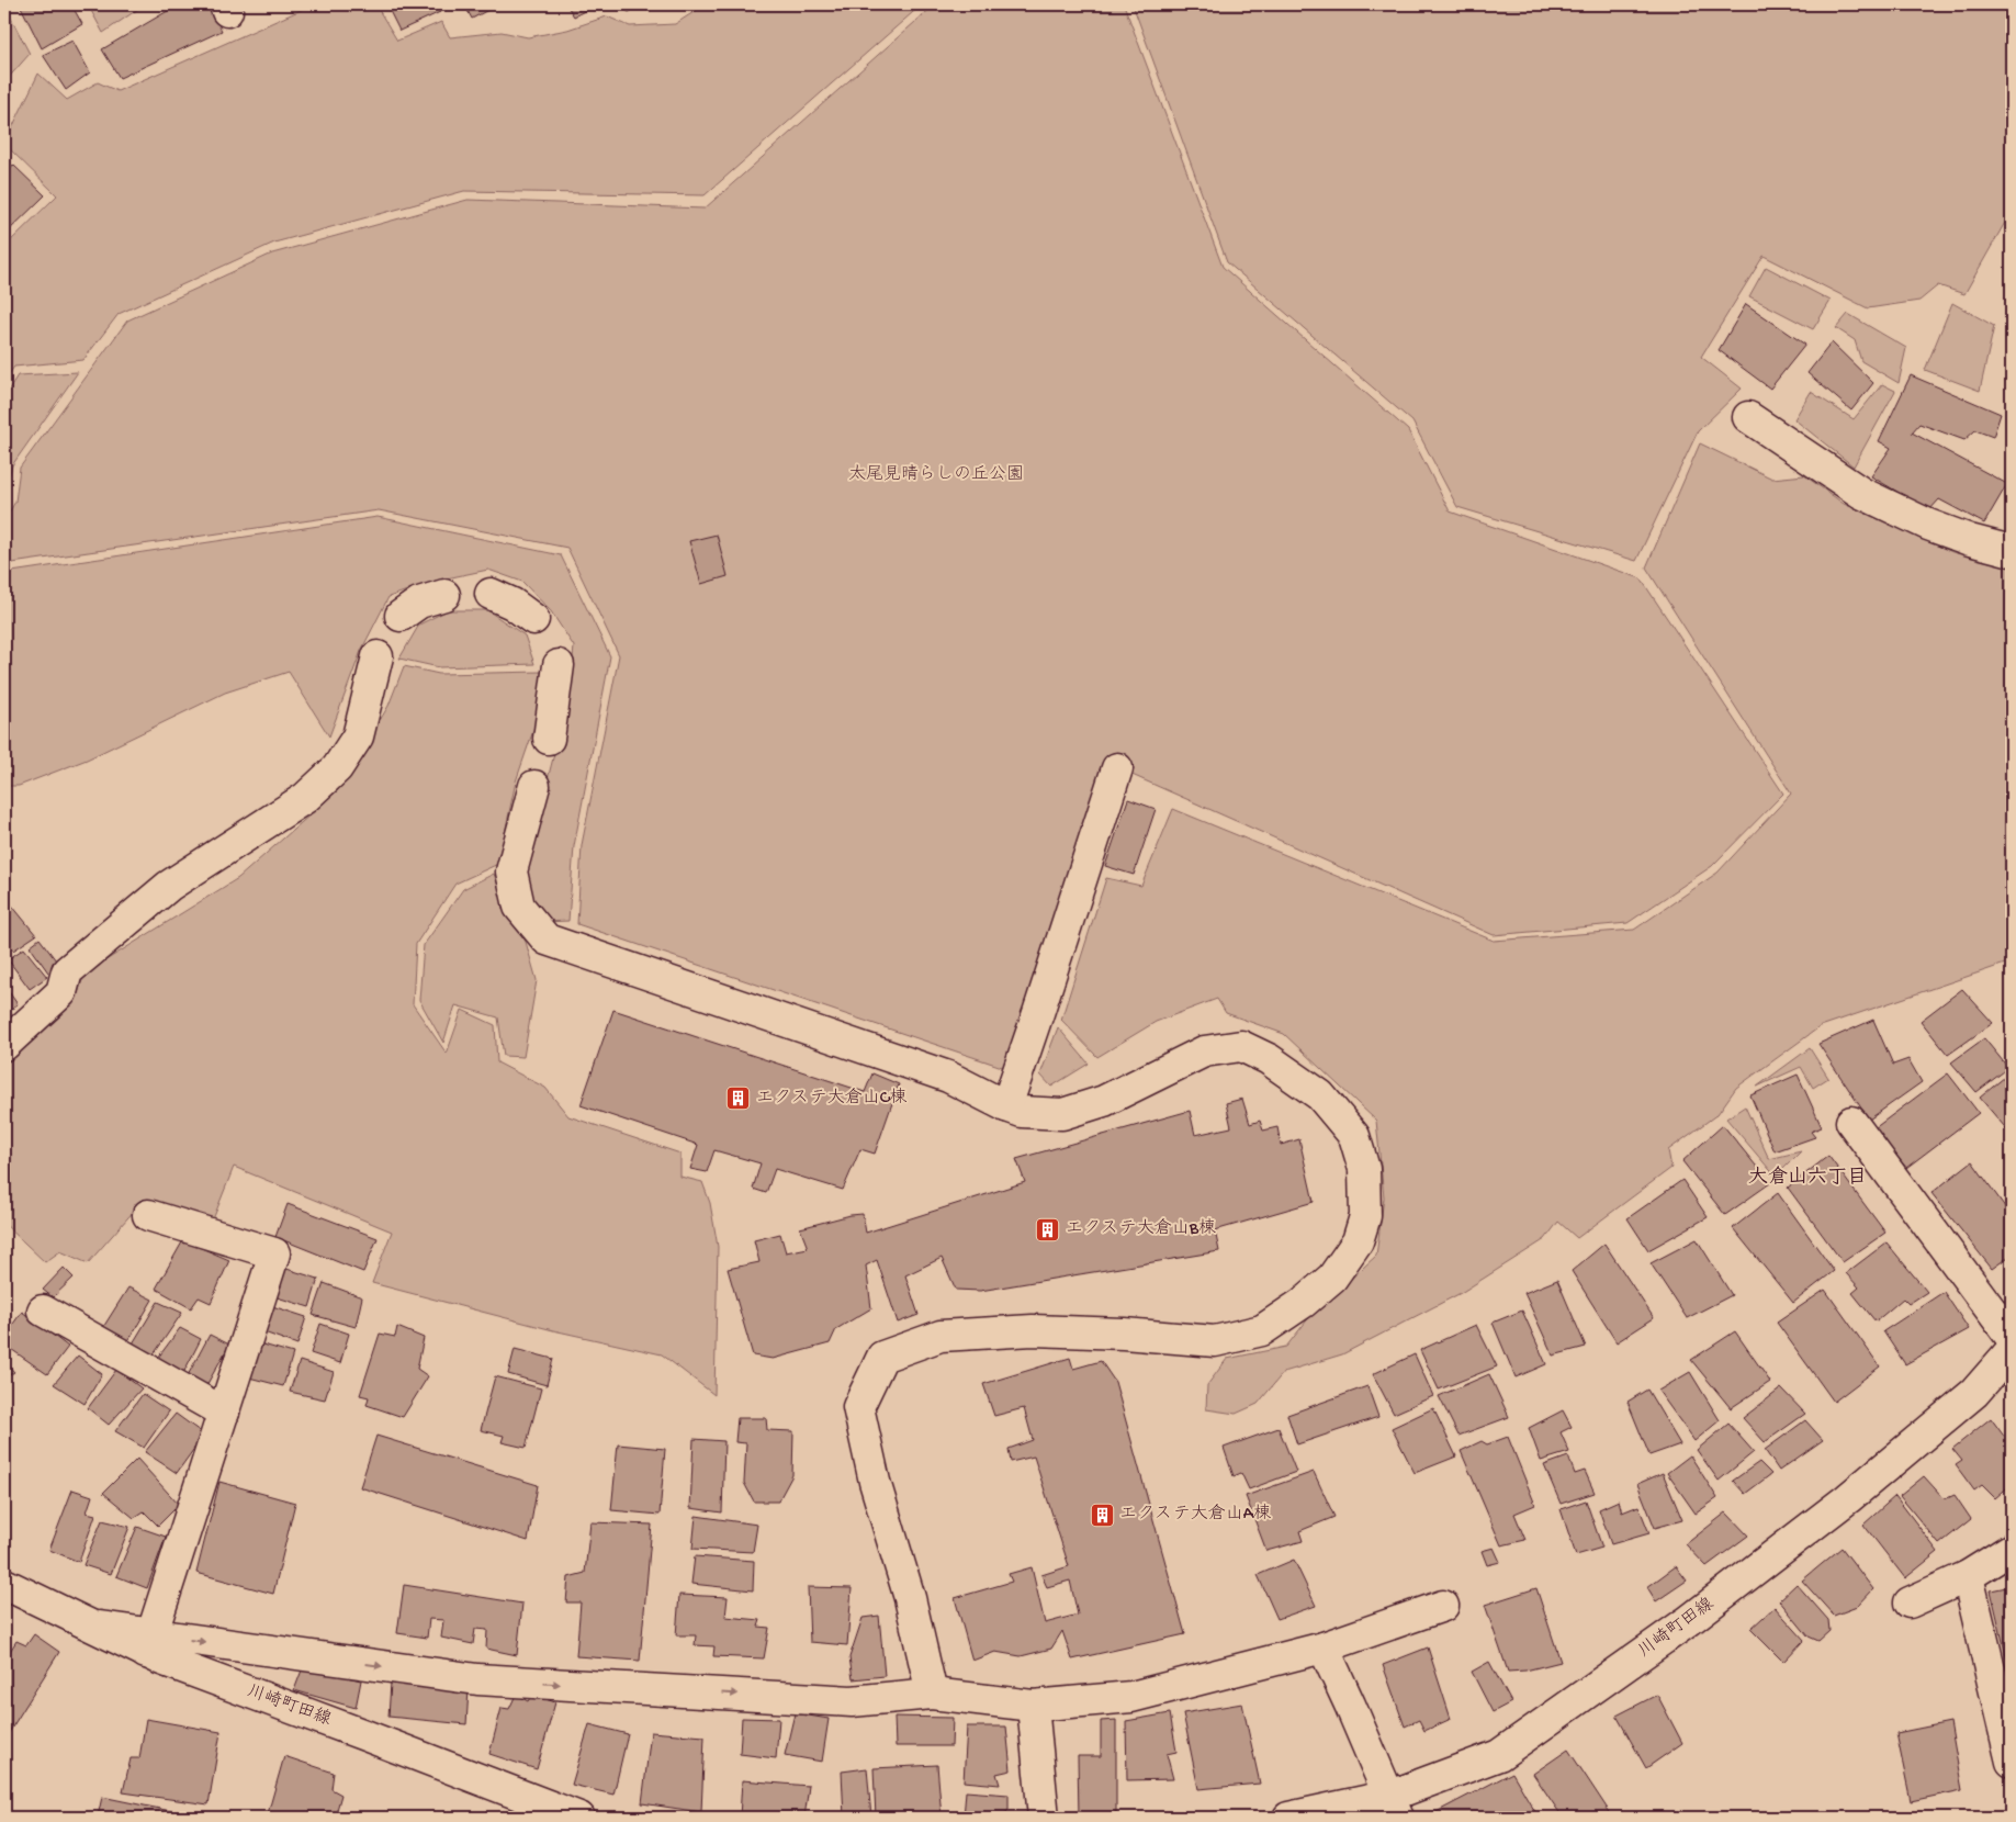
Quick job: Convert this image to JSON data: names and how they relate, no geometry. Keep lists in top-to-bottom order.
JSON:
{
  "streets": {
    "street": ["川崎町田線"]
  },
  "districts": ["大倉山六丁目"],
  "parks": ["太尾見晴らしの丘公園"],
  "places": {
    "building": ["エクステ大倉山C棟", "エクステ大倉山B棟", "エクステ大倉山A棟"]
  }
}
